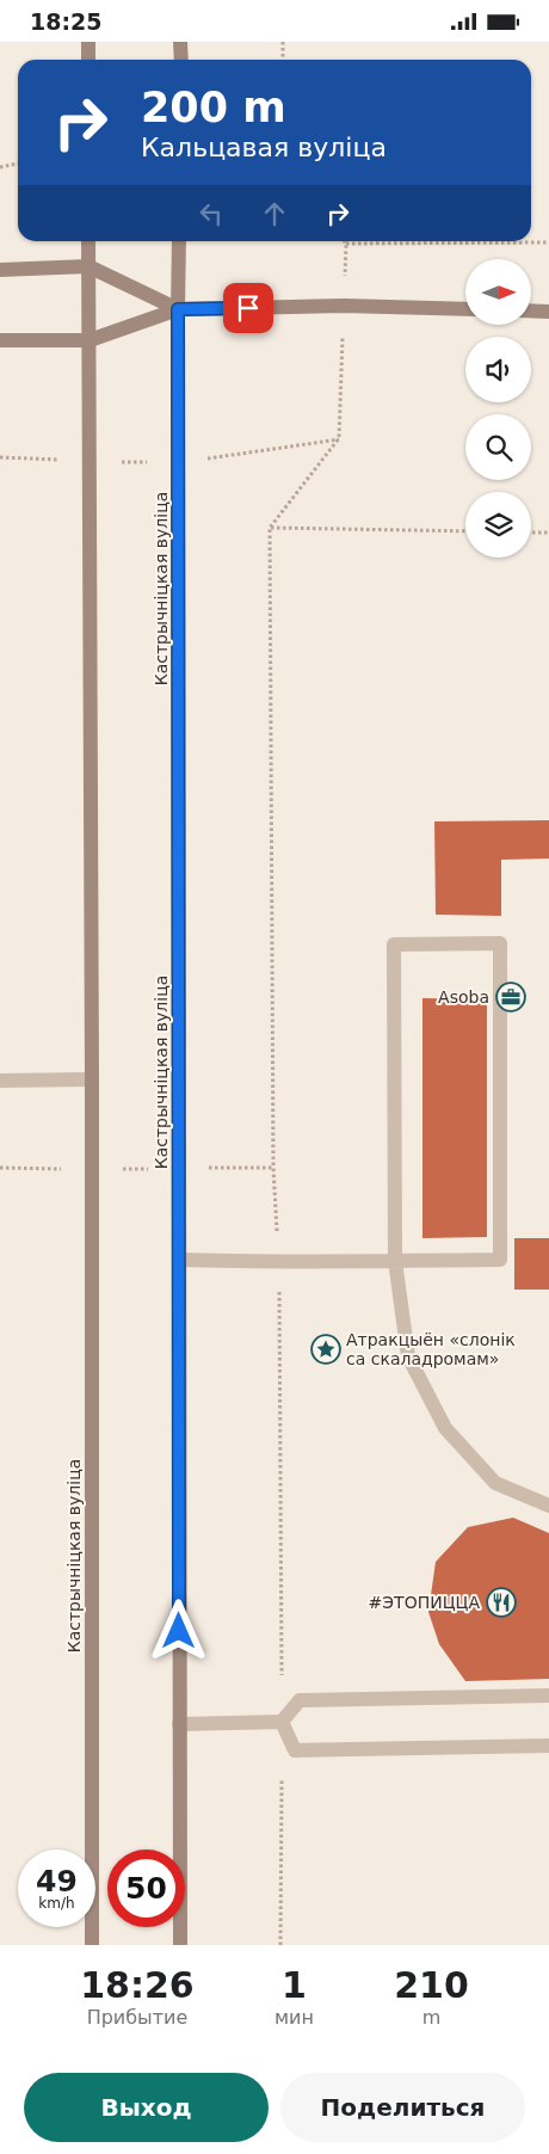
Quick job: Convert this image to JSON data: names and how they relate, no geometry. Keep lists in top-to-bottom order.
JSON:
{
  "streets": {
    "main road": ["Кастрычніцкая вуліца"]
  },
  "places": {
    "office": ["Asoba"],
    "place": ["Атракцыён «слонік са скаладромам»"],
    "restaurant": ["#ЭТОПИЦЦА"]
  },
  "north": "right",
  "page": {
    "status": "18:25",
    "turn": ["200 m", "Кальцавая вуліца"],
    "speed": "49 km/h",
    "limit": "50",
    "eta": [
      "18:26",
      "Прибытие",
      "1",
      "мин",
      "210",
      "m"
    ],
    "buttons": ["Выход", "Поделиться"]
  }
}
